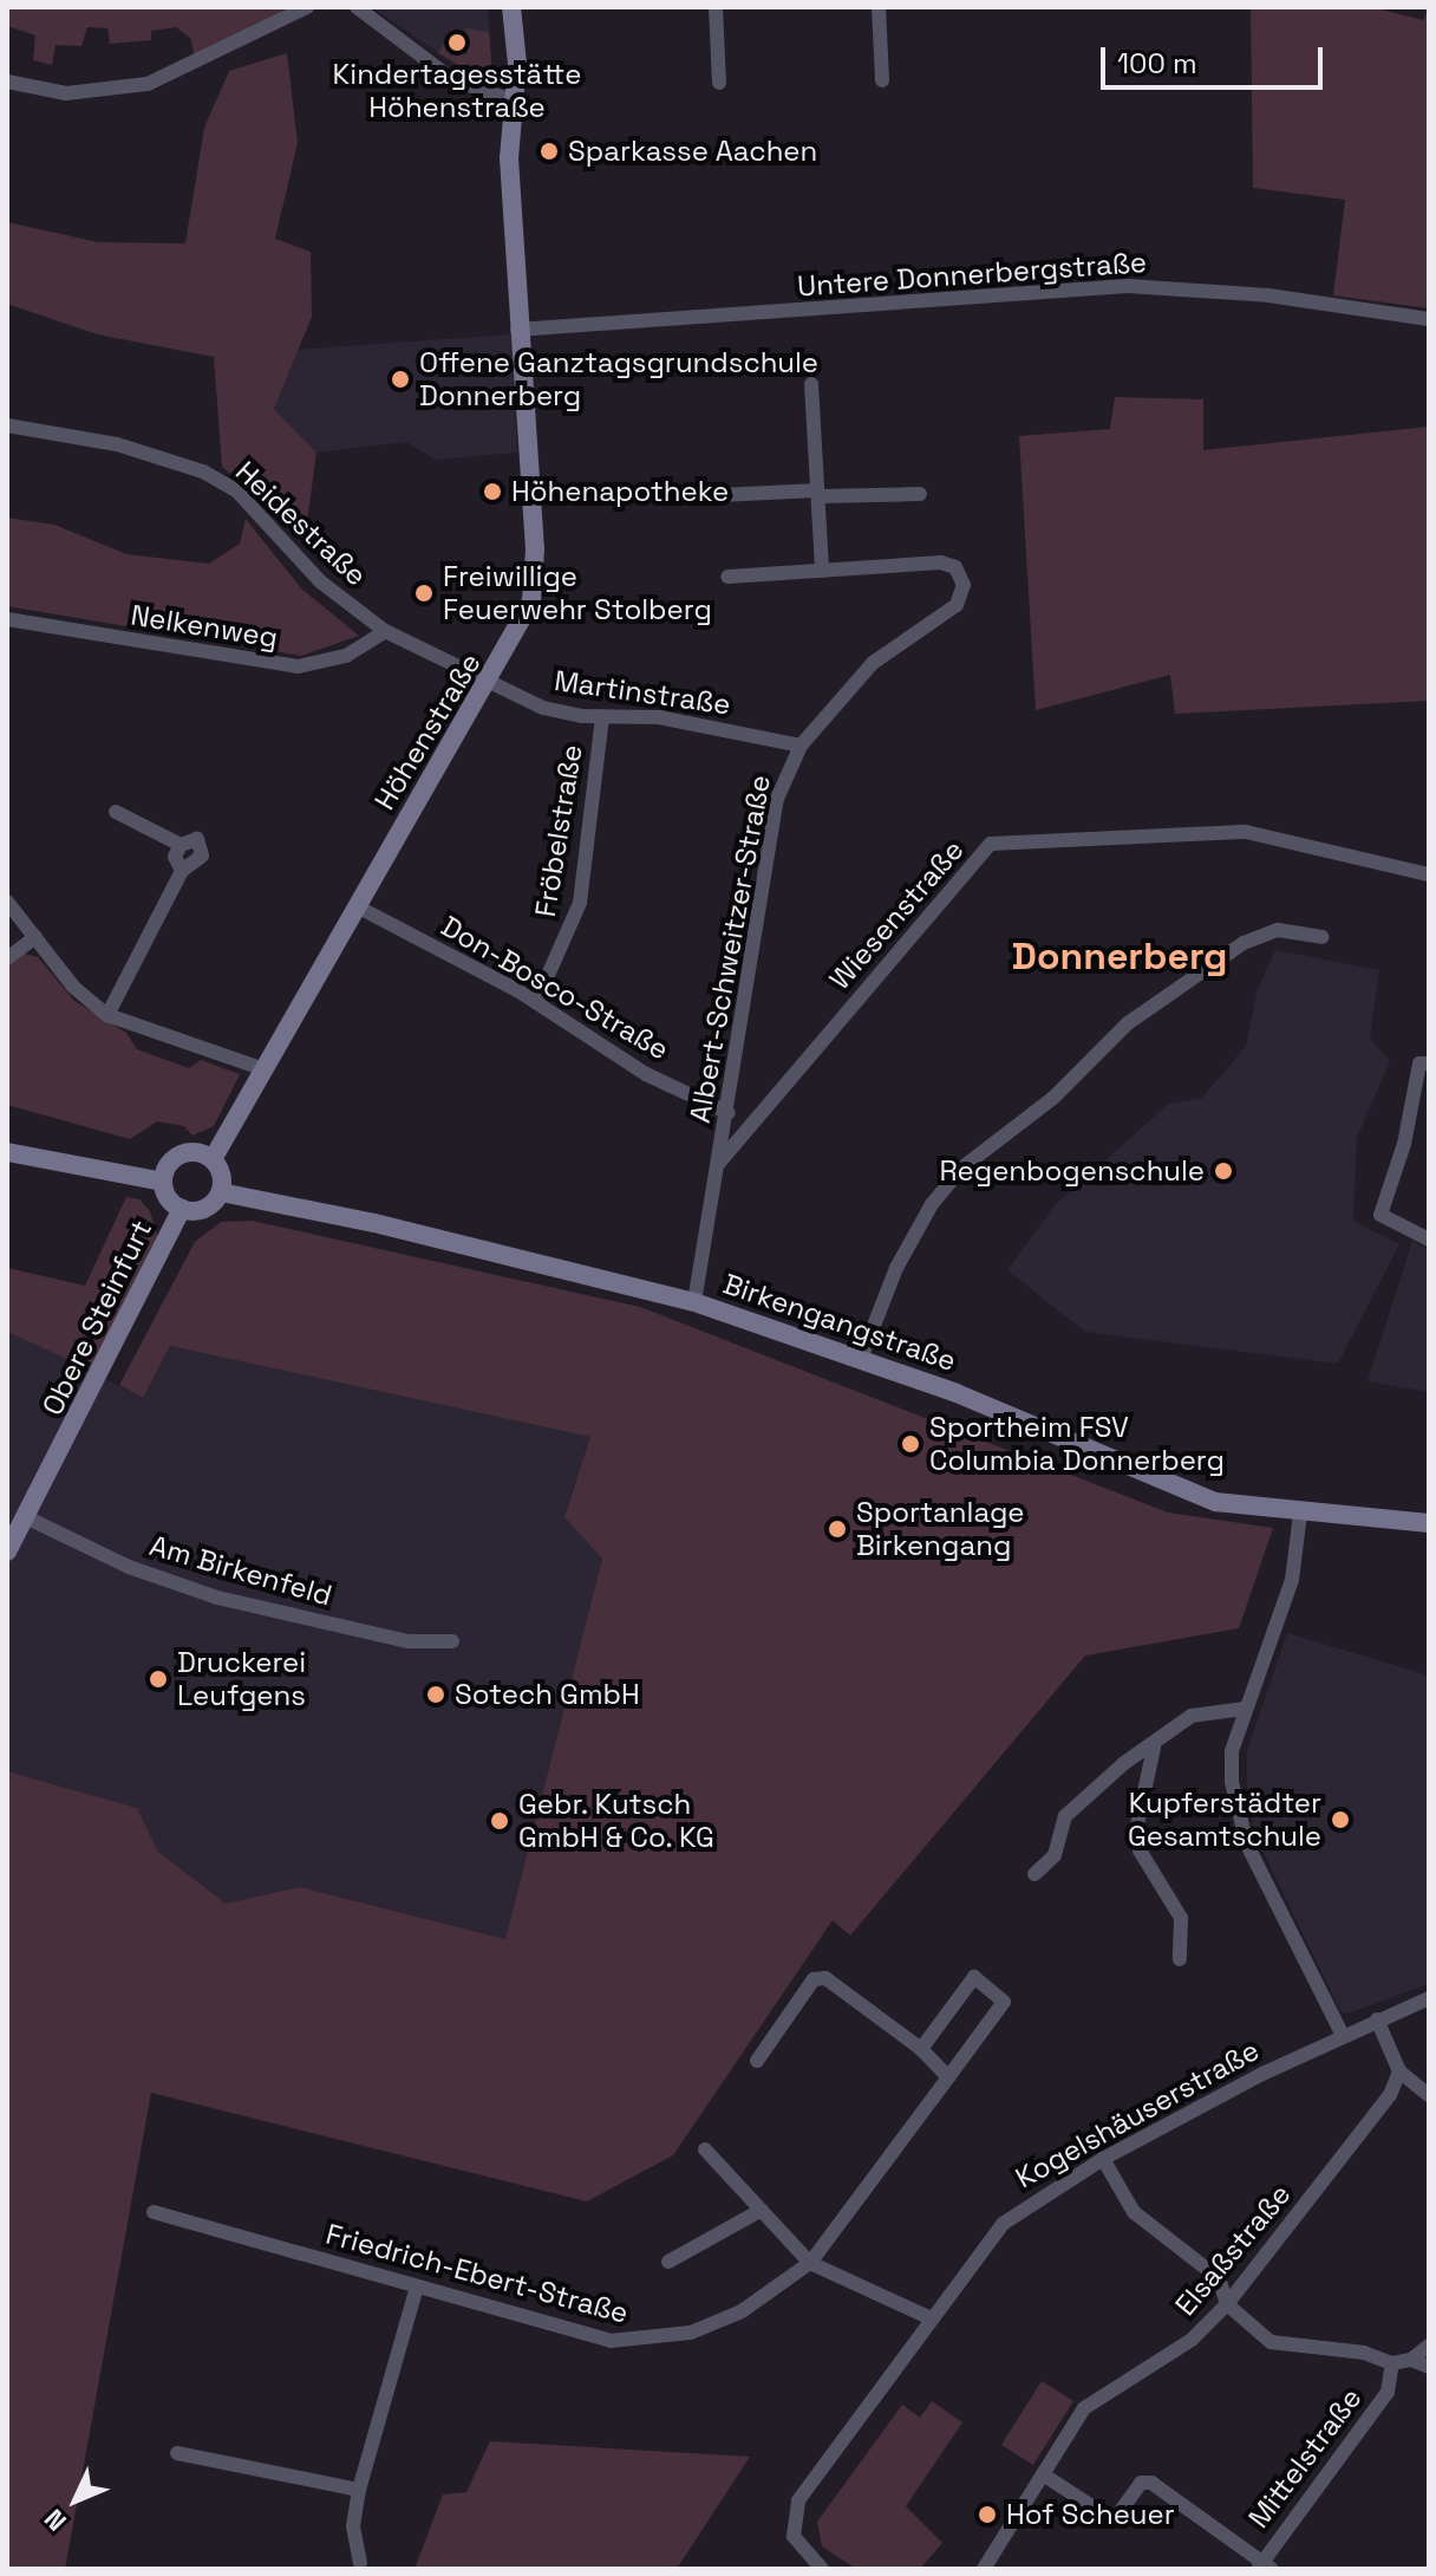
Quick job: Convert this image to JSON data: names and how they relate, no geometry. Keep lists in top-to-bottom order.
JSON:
{
  "streets": {
    "street": [
      "Untere Donnerbergstraße",
      "Heidestraße",
      "Nelkenweg",
      "Martinstraße",
      "Höhenstraße",
      "Fröbelstraße",
      "Wiesenstraße",
      "Albert-Schweitzer-Straße",
      "Don-Bosco-Straße",
      "Obere Steinfurt",
      "Birkengangstraße",
      "Am Birkenfeld",
      "Kogelshäuserstraße",
      "Elsaßstraße",
      "Friedrich-Ebert-Straße",
      "Mittelstraße"
    ]
  },
  "crossings": [
    ["Untere Donnerbergstraße", "Höhenstraße"],
    ["Heidestraße", "Nelkenweg"],
    ["Heidestraße", "Martinstraße"],
    ["Heidestraße", "Höhenstraße"],
    ["Martinstraße", "Höhenstraße"],
    ["Martinstraße", "Fröbelstraße"],
    ["Martinstraße", "Albert-Schweitzer-Straße"],
    ["Höhenstraße", "Don-Bosco-Straße"],
    ["Höhenstraße", "Obere Steinfurt"],
    ["Höhenstraße", "Birkengangstraße"],
    ["Fröbelstraße", "Don-Bosco-Straße"],
    ["Wiesenstraße", "Albert-Schweitzer-Straße"],
    ["Albert-Schweitzer-Straße", "Don-Bosco-Straße"],
    ["Obere Steinfurt", "Birkengangstraße"],
    ["Obere Steinfurt", "Am Birkenfeld"]
  ],
  "districts": ["Donnerberg"],
  "places": [
    "Kindertagesstätte Höhenstraße",
    "Sparkasse Aachen",
    "Offene Ganztagsgrundschule Donnerberg",
    "Höhenapotheke",
    "Freiwillige Feuerwehr Stolberg",
    "Regenbogenschule",
    "Sportheim FSV Columbia Donnerberg",
    "Sportanlage Birkengang",
    "Druckerei Leufgens",
    "Sotech GmbH",
    "Kupferstädter Gesamtschule",
    "Gebr. Kutsch GmbH & Co. KG",
    "Hof Scheuer"
  ],
  "scale_bar": "100 m",
  "north": "bottom left"
}
